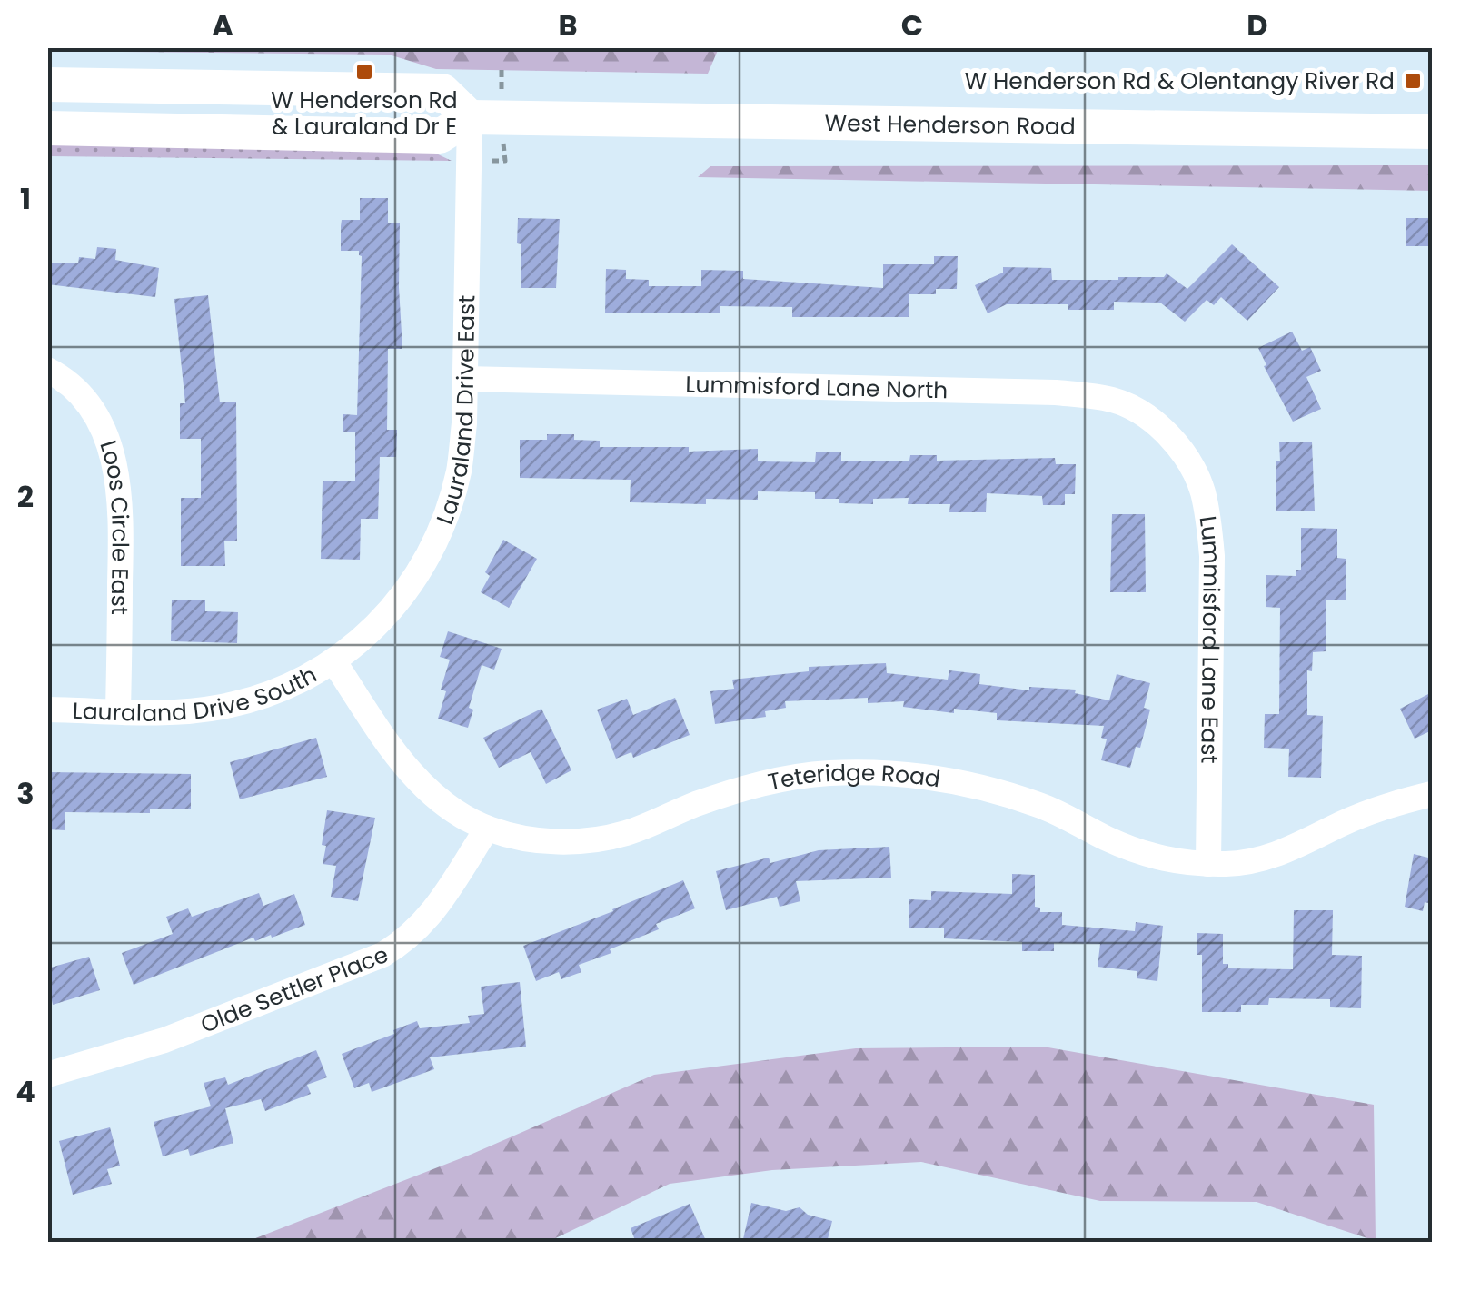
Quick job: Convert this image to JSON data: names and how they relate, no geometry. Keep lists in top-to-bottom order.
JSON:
{
  "streets": {
    "main road": ["West Henderson Road"],
    "street": [
      "Lummisford Lane North",
      "Lauraland Drive East",
      "Loos Circle East",
      "Lummisford Lane East",
      "Lauraland Drive South",
      "Teteridge Road",
      "Olde Settler Place"
    ]
  },
  "crossings": [
    ["West Henderson Road", "Lauraland Drive East"],
    ["Lummisford Lane North", "Lauraland Drive East"],
    ["Lummisford Lane North", "Lummisford Lane East"],
    ["Lauraland Drive East", "Lauraland Drive South"],
    ["Lauraland Drive East", "Teteridge Road"],
    ["Loos Circle East", "Lauraland Drive South"],
    ["Lummisford Lane East", "Teteridge Road"],
    ["Lauraland Drive South", "Teteridge Road"],
    ["Teteridge Road", "Olde Settler Place"]
  ],
  "places": {
    "transit": ["W Henderson Rd & Lauraland Dr E", "W Henderson Rd & Olentangy River Rd"]
  },
  "grid": {
    "columns": [
      "A",
      "B",
      "C",
      "D"
    ],
    "rows": [
      "1",
      "2",
      "3",
      "4"
    ]
  }
}
